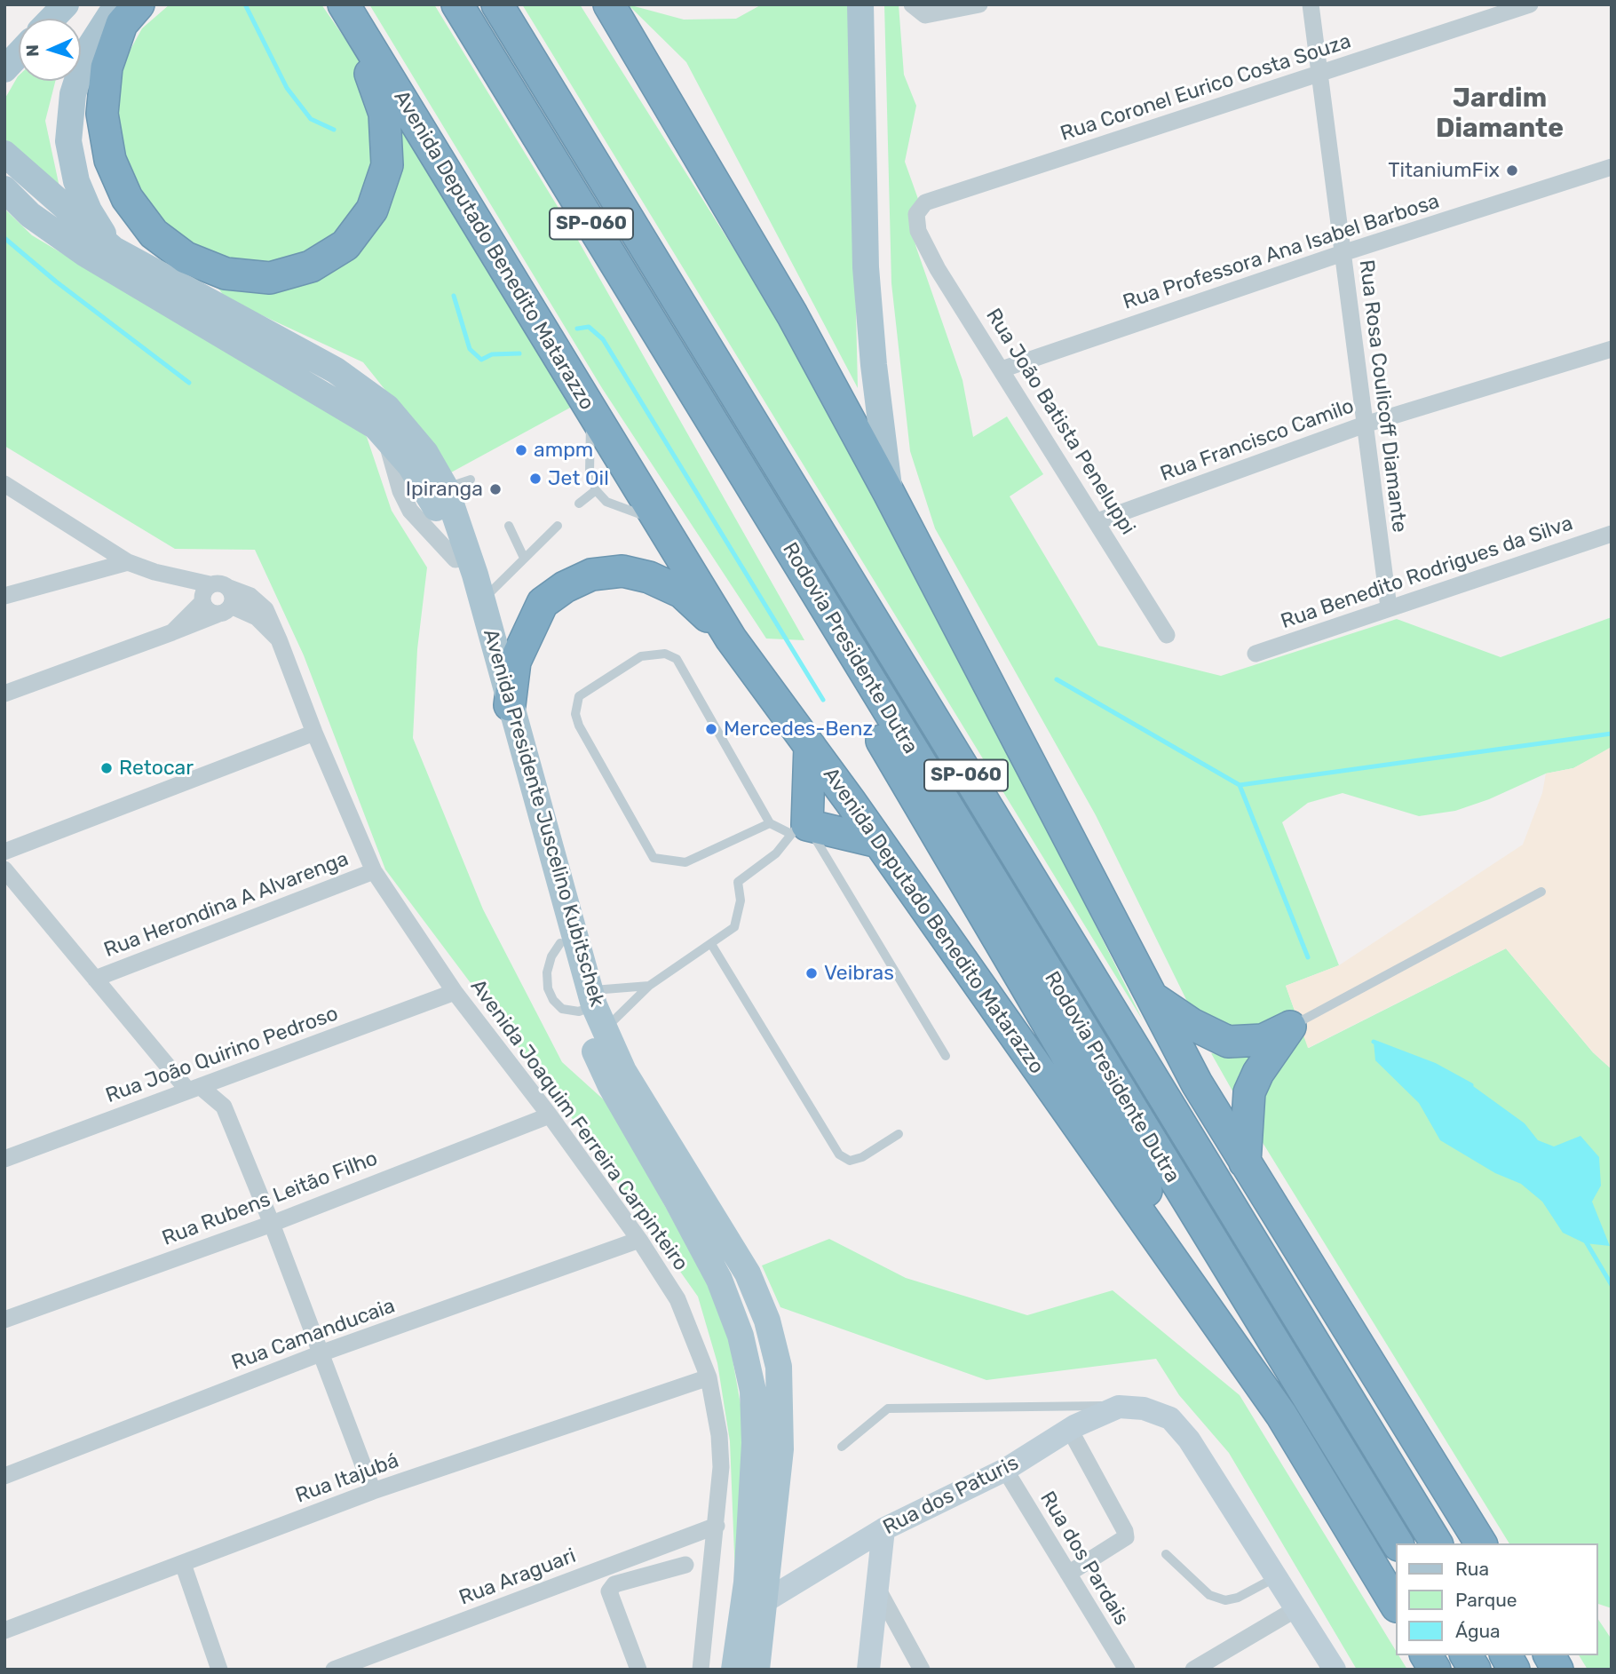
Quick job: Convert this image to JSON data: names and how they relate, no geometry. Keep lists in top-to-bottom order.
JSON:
{
  "streets": {
    "highway": ["SP-060", "Avenida Deputado Benedito Matarazzo", "Rodovia Presidente Dutra"],
    "main road": ["Avenida Presidente Juscelino Kubitschek", "Rua dos Paturis"],
    "street": [
      "Rua Coronel Eurico Costa Souza",
      "Rua Professora Ana Isabel Barbosa",
      "Rua Rosa Coulicoff Diamante",
      "Rua João Batista Peneluppi",
      "Rua Francisco Camilo",
      "Rua Benedito Rodrigues da Silva",
      "Rua Herondina A Alvarenga",
      "Rua João Quirino Pedroso",
      "Avenida Joaquim Ferreira Carpinteiro",
      "Rua Rubens Leitão Filho",
      "Rua Camanducaia",
      "Rua Itajubá",
      "Rua dos Pardais",
      "Rua Araguari"
    ]
  },
  "crossings": [
    ["Rua Coronel Eurico Costa Souza", "Rua Rosa Coulicoff Diamante"],
    ["Rua Coronel Eurico Costa Souza", "Rua João Batista Peneluppi"],
    ["Rua Professora Ana Isabel Barbosa", "Rua Rosa Coulicoff Diamante"],
    ["Rua Professora Ana Isabel Barbosa", "Rua João Batista Peneluppi"],
    ["Rua Rosa Coulicoff Diamante", "Rua Francisco Camilo"],
    ["Rua Rosa Coulicoff Diamante", "Rua Benedito Rodrigues da Silva"],
    ["Rua João Batista Peneluppi", "Rua Francisco Camilo"],
    ["Avenida Presidente Juscelino Kubitschek", "Rua dos Paturis"],
    ["Rua Herondina A Alvarenga", "Avenida Joaquim Ferreira Carpinteiro"],
    ["Rua João Quirino Pedroso", "Avenida Joaquim Ferreira Carpinteiro"],
    ["Avenida Joaquim Ferreira Carpinteiro", "Rua Rubens Leitão Filho"],
    ["Avenida Joaquim Ferreira Carpinteiro", "Rua Camanducaia"],
    ["Avenida Joaquim Ferreira Carpinteiro", "Rua Itajubá"],
    ["Avenida Joaquim Ferreira Carpinteiro", "Rua Araguari"],
    ["Rua dos Paturis", "Rua dos Pardais"]
  ],
  "districts": ["Jardim Diamante"],
  "places": [
    "TitaniumFix",
    "ampm",
    "Jet Oil",
    "Ipiranga",
    "Mercedes-Benz",
    "Retocar",
    "Veibras"
  ],
  "legend": ["Rua", "Parque", "Água"],
  "north": "left"
}
